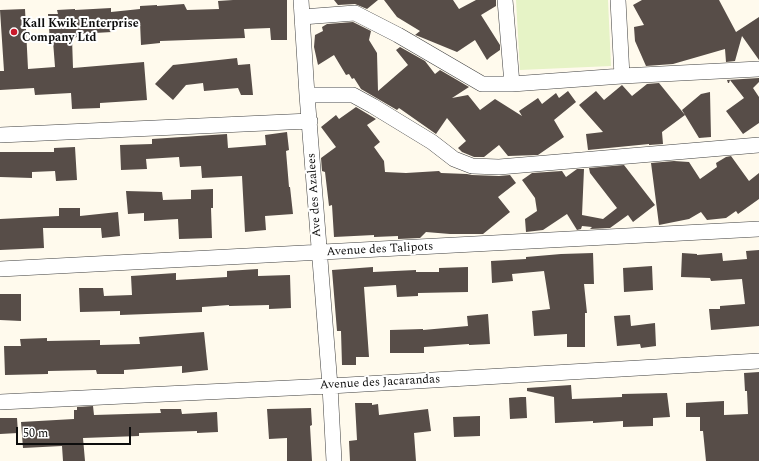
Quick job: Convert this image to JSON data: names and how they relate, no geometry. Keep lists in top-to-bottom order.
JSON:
{
  "streets": {
    "street": ["Ave des Azalees", "Avenue des Talipots", "Avenue des Jacarandas"]
  },
  "crossings": [
    ["Ave des Azalees", "Avenue des Talipots"],
    ["Ave des Azalees", "Avenue des Jacarandas"]
  ],
  "places": ["Kall Kwik Enterprise Company Ltd"],
  "scale_bar": "50 m"
}
